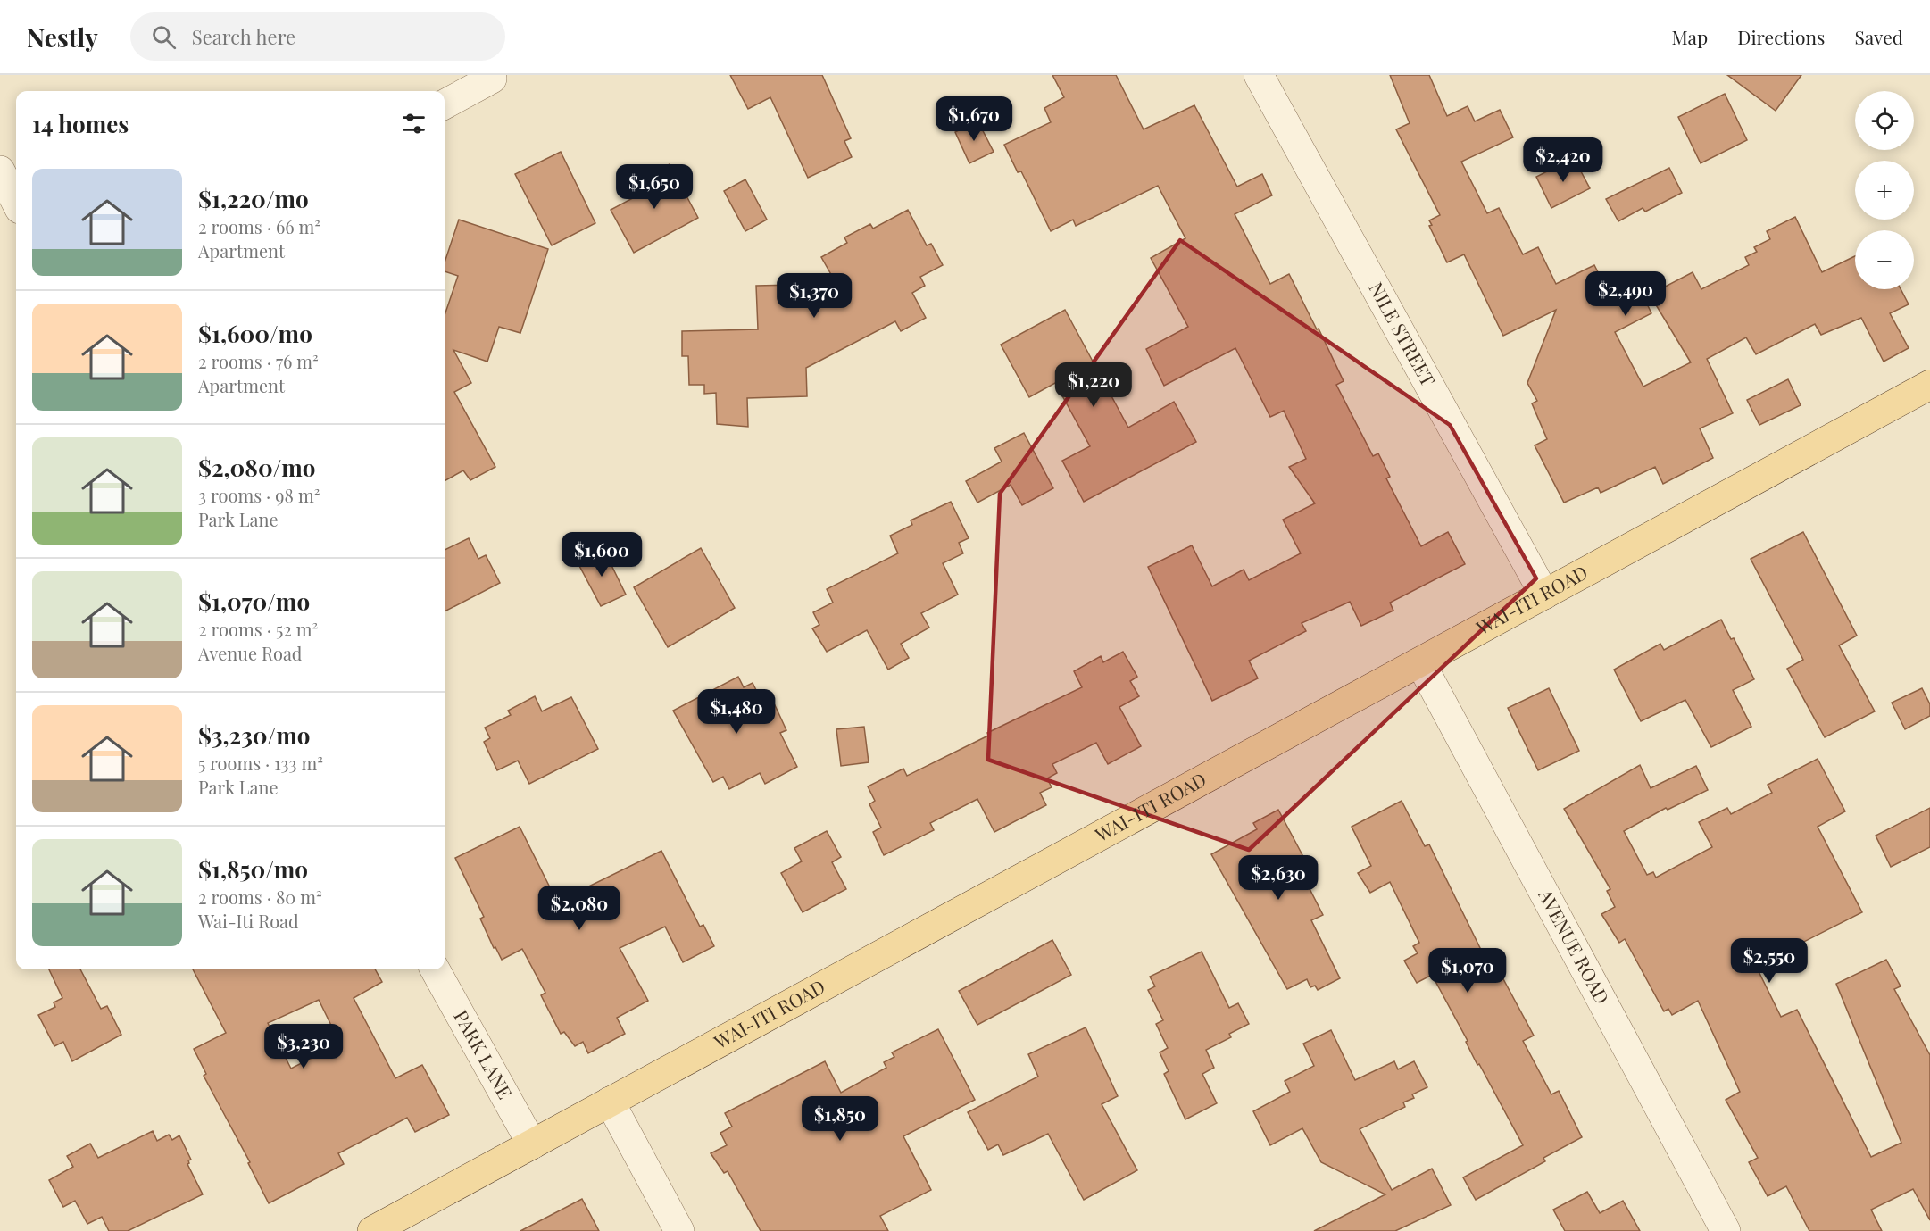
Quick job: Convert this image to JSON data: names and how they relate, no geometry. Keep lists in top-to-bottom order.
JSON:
{
  "streets": {
    "main road": ["WAI-ITI ROAD"],
    "street": ["NILE STREET", "AVENUE ROAD", "PARK LANE"]
  },
  "crossings": [
    ["NILE STREET", "WAI-ITI ROAD"],
    ["WAI-ITI ROAD", "AVENUE ROAD"],
    ["WAI-ITI ROAD", "PARK LANE"]
  ],
  "page": {
    "header": "Nestly",
    "search": "Search here",
    "nav": ["Map", "Directions", "Saved"],
    "map_buttons": ["+", "−"],
    "heading": "14 homes",
    "price": [
      "$1,670",
      "$2,420",
      "$1,650",
      "$2,490",
      "$1,370",
      "$1,220",
      "$1,600",
      "$1,480",
      "$2,630",
      "$2,080",
      "$2,550",
      "$1,070",
      "$3,230",
      "$1,850"
    ],
    "list": [
      {
        "name": "$1,220/mo",
        "note": "2 rooms · 66 m² · Apartment"
      },
      {
        "name": "$1,600/mo",
        "note": "2 rooms · 76 m² · Apartment"
      },
      {
        "name": "$2,080/mo",
        "note": "3 rooms · 98 m² · Park Lane"
      },
      {
        "name": "$1,070/mo",
        "note": "2 rooms · 52 m² · Avenue Road"
      },
      {
        "name": "$3,230/mo",
        "note": "5 rooms · 133 m² · Park Lane"
      },
      {
        "name": "$1,850/mo",
        "note": "2 rooms · 80 m² · Wai-Iti Road"
      }
    ]
  }
}
